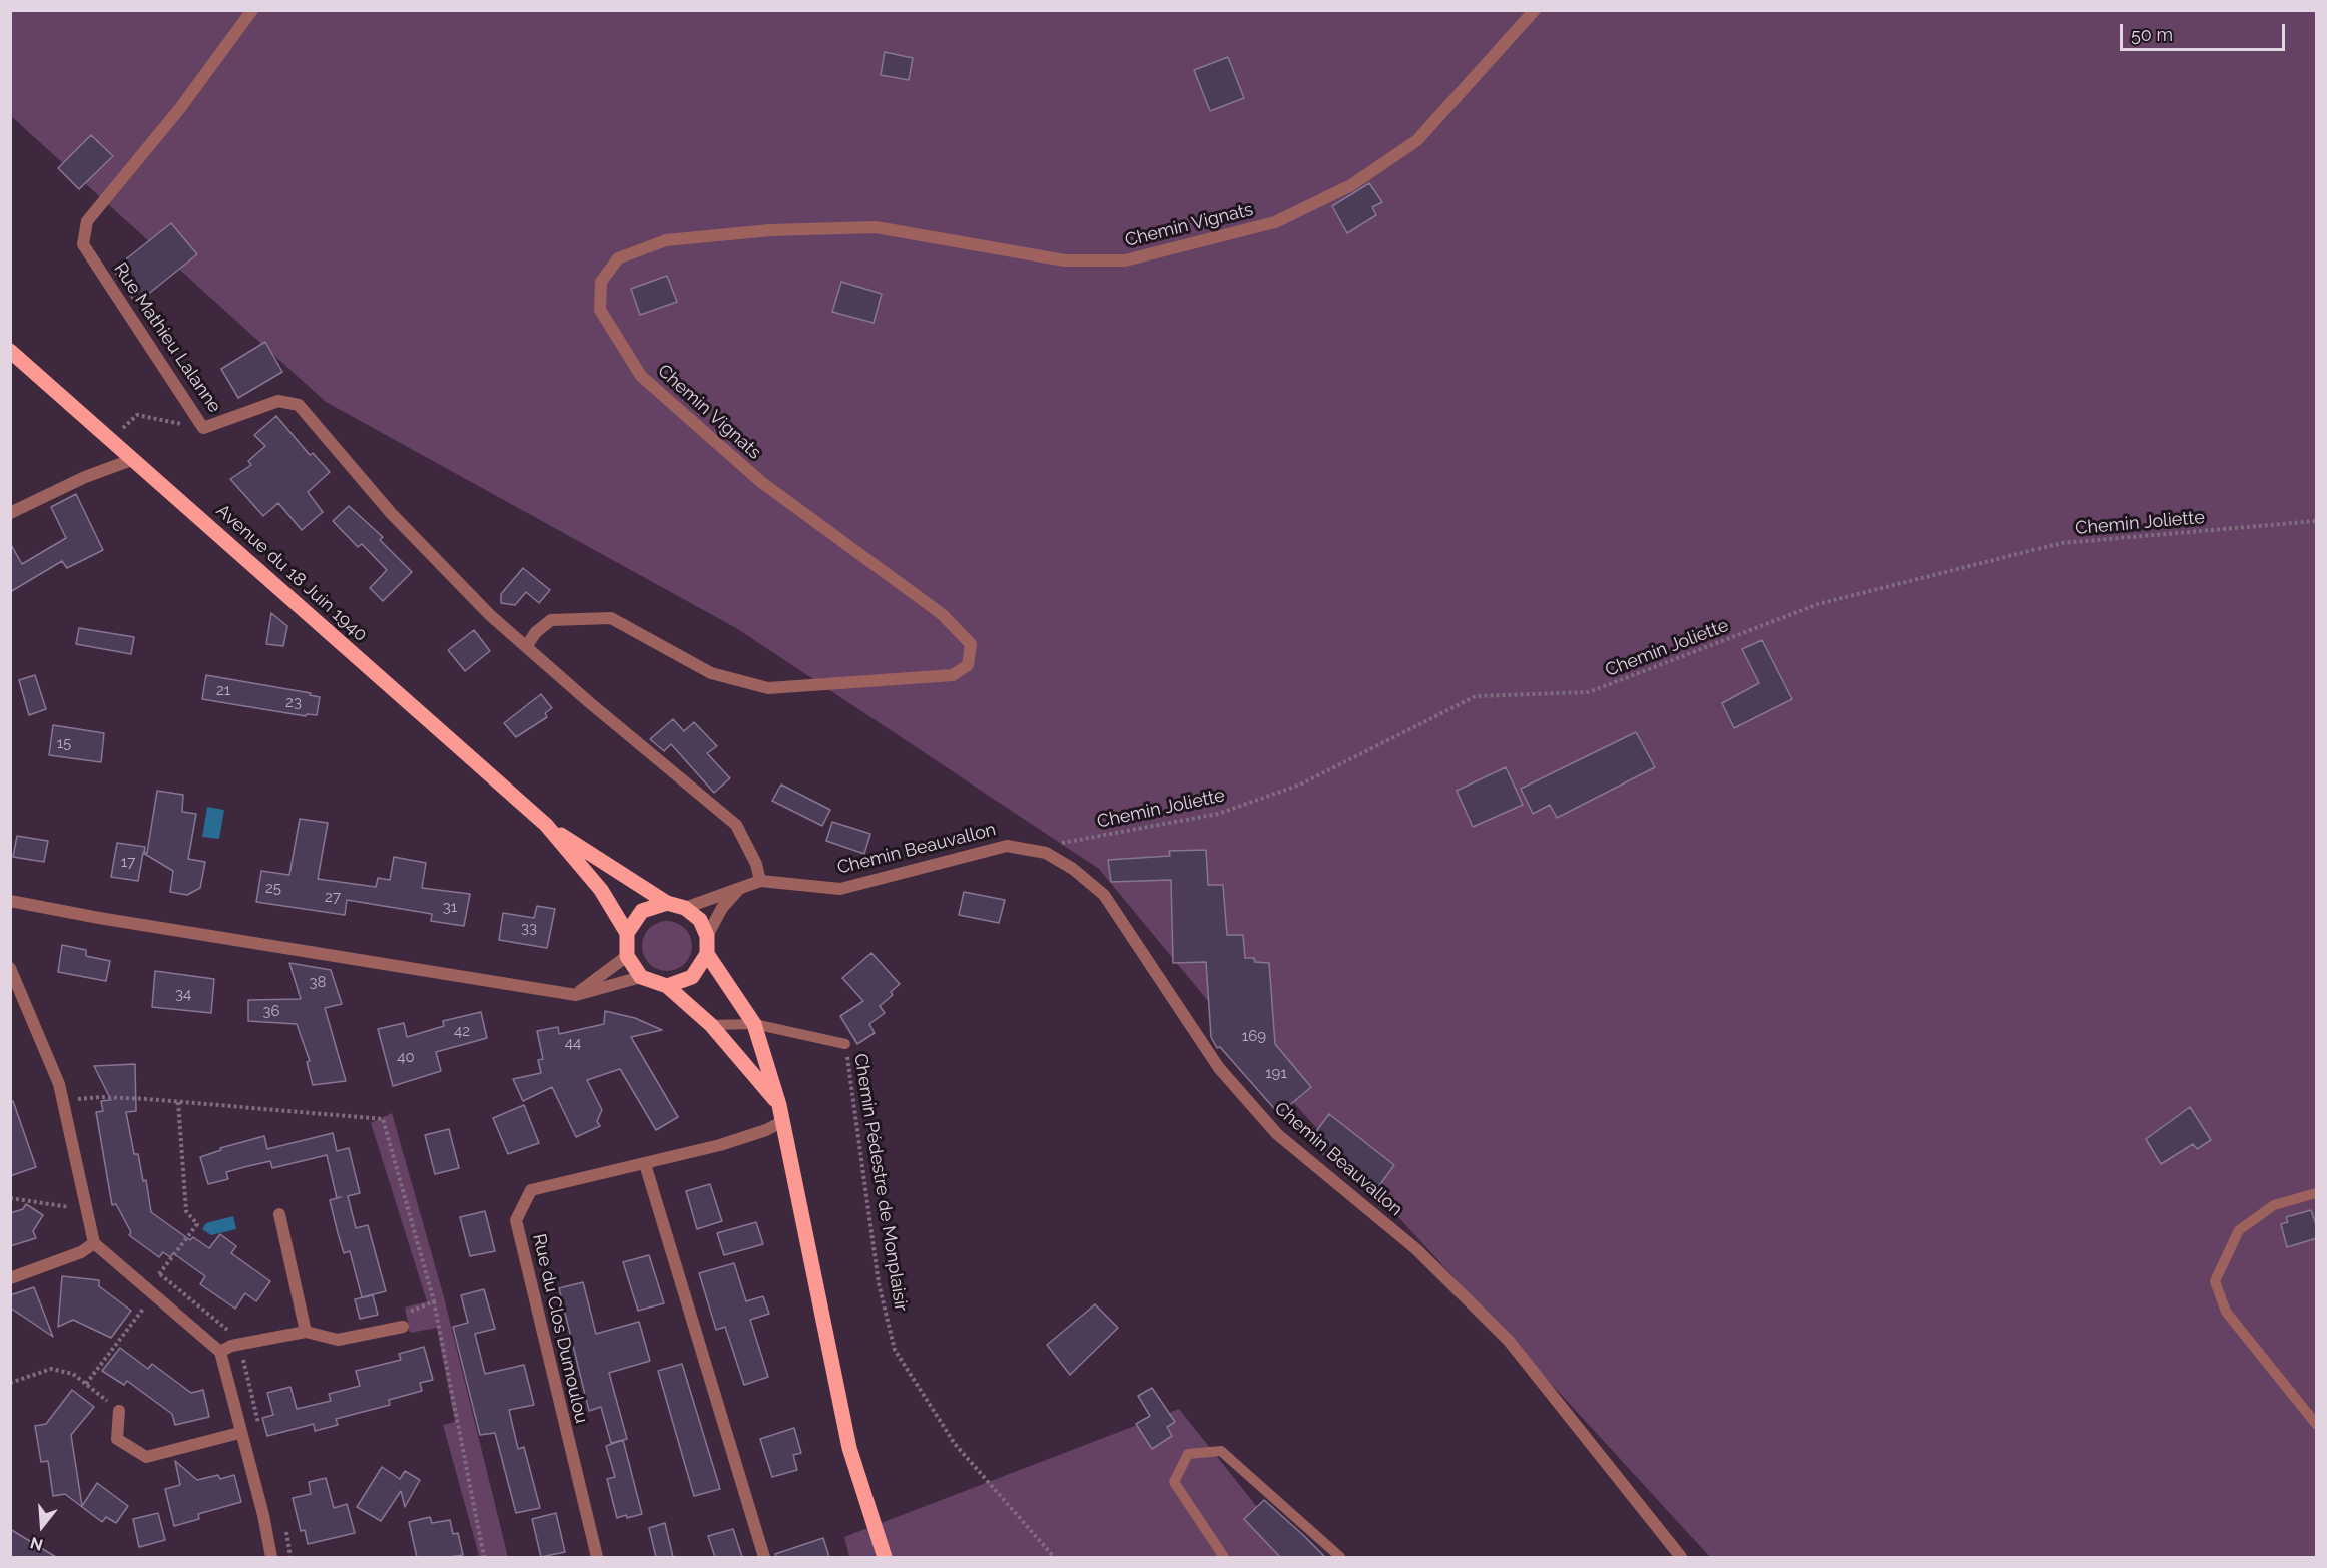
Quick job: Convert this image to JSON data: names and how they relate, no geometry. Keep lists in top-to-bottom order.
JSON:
{
  "streets": {
    "main road": ["Avenue du 18 Juin 1940"],
    "street": [
      "Chemin Vignats",
      "Rue Mathieu Lalanne",
      "Chemin Beauvallon",
      "Rue du Clos Dumoulou"
    ],
    "path": ["Chemin Joliette", "Chemin Pédestre de Monplaisir"]
  },
  "crossings": [
    ["Chemin Vignats", "Rue Mathieu Lalanne"],
    ["Chemin Joliette", "Chemin Beauvallon"],
    ["Avenue du 18 Juin 1940", "Chemin Beauvallon"]
  ],
  "house_numbers": [
    "21",
    "23",
    "15",
    "17",
    "25",
    "27",
    "31",
    "33",
    "38",
    "34",
    "36",
    "42",
    "169",
    "44",
    "40",
    "191"
  ],
  "scale_bar": "50 m",
  "north": "bottom"
}
